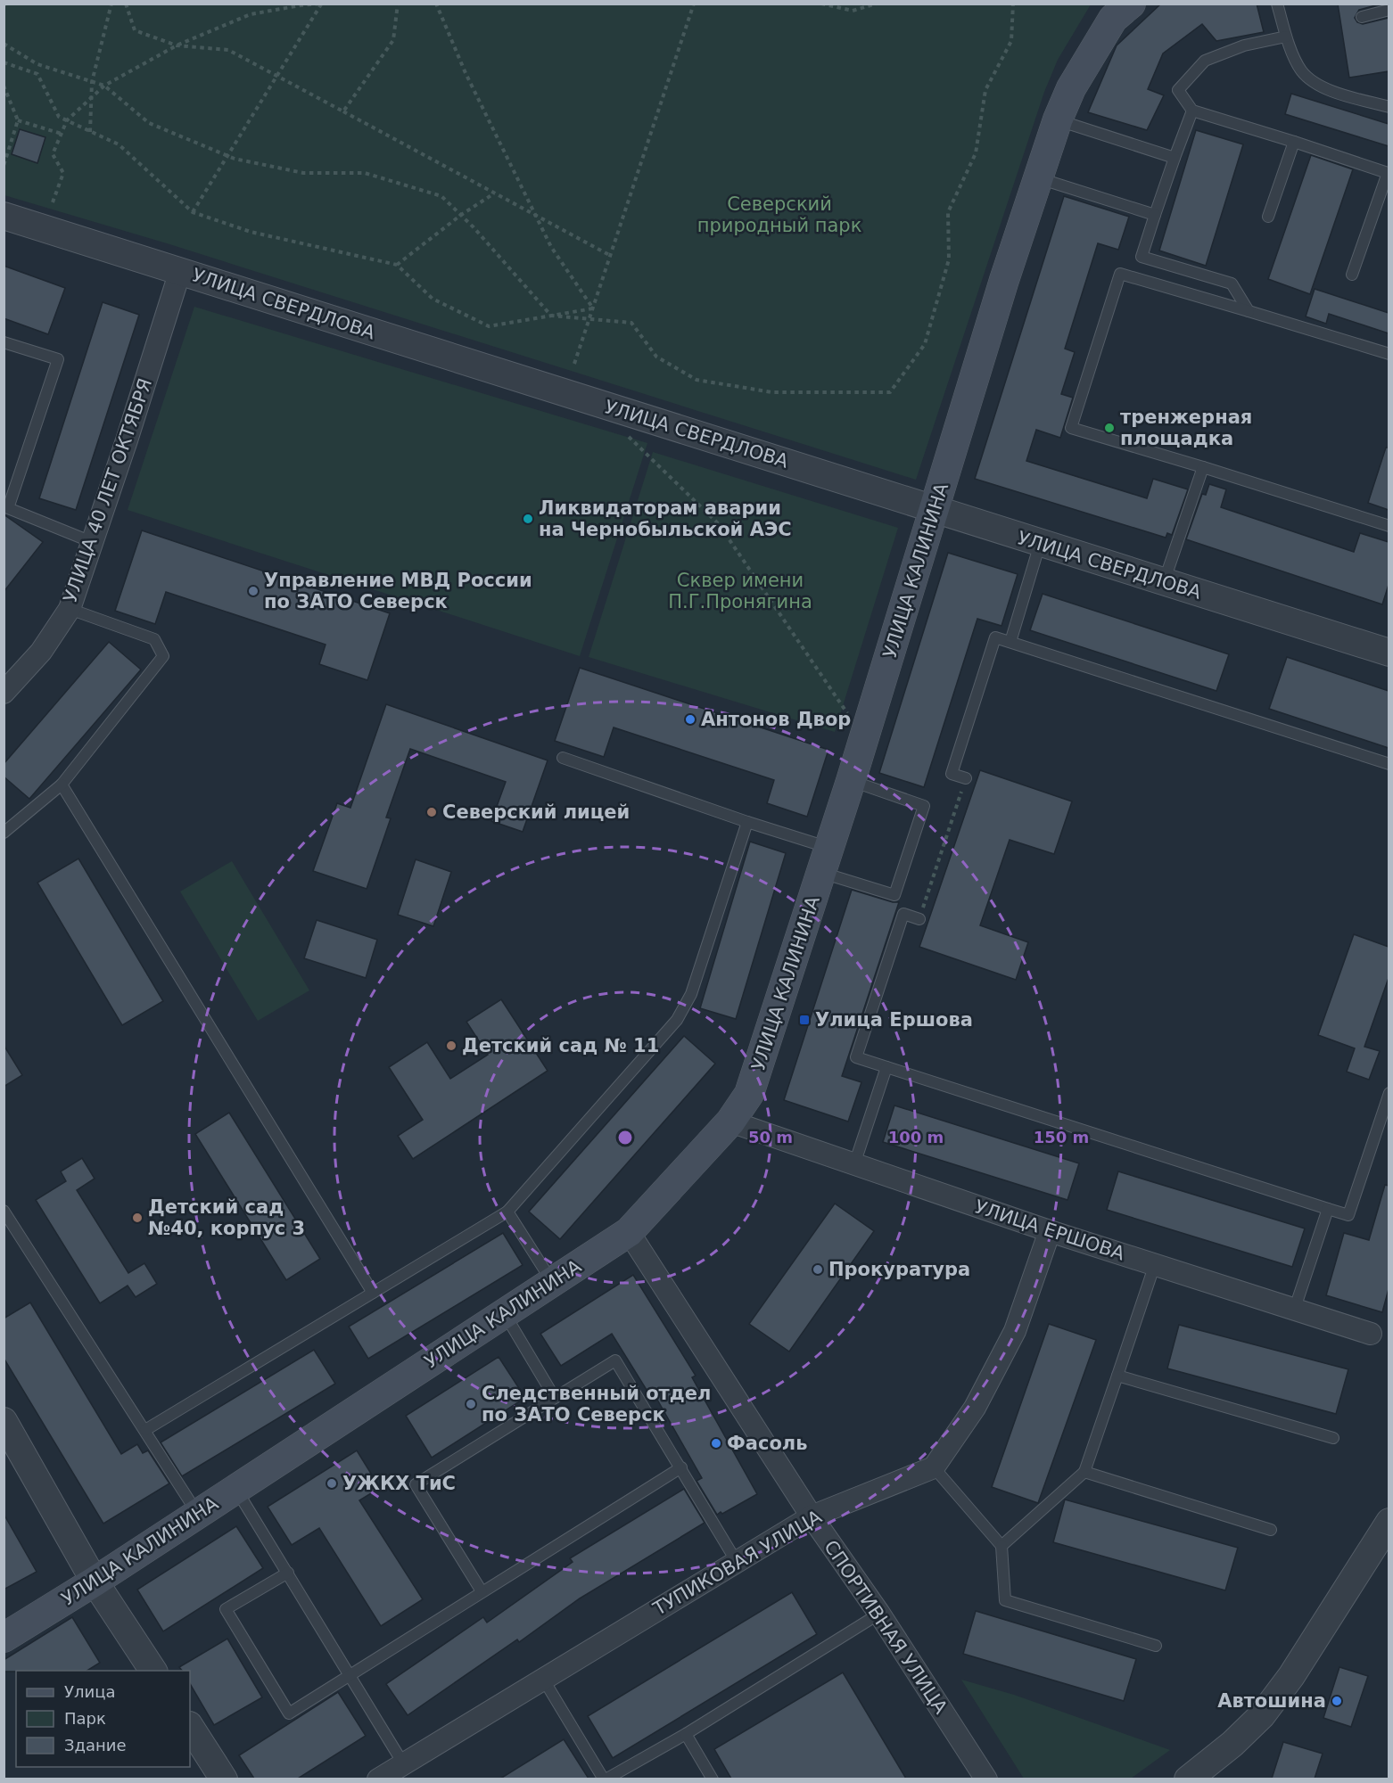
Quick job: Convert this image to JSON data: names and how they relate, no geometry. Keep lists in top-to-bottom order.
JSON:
{
  "streets": {
    "main road": ["УЛИЦА КАЛИНИНА"],
    "street": [
      "УЛИЦА СВЕРДЛОВА",
      "УЛИЦА 40 ЛЕТ ОКТЯБРЯ",
      "УЛИЦА ЕРШОВА",
      "ТУПИКОВАЯ УЛИЦА",
      "СПОРТИВНАЯ УЛИЦА"
    ]
  },
  "crossings": [
    ["УЛИЦА СВЕРДЛОВА", "УЛИЦА 40 ЛЕТ ОКТЯБРЯ"],
    ["УЛИЦА СВЕРДЛОВА", "УЛИЦА КАЛИНИНА"],
    ["УЛИЦА КАЛИНИНА", "УЛИЦА ЕРШОВА"],
    ["УЛИЦА КАЛИНИНА", "СПОРТИВНАЯ УЛИЦА"],
    ["ТУПИКОВАЯ УЛИЦА", "СПОРТИВНАЯ УЛИЦА"]
  ],
  "parks": ["Северский природный парк", "Сквер имени П.Г.Пронягина"],
  "places": {
    "other": [
      "тренжерная площадка",
      "Ликвидаторам аварии на Чернобыльской АЭС",
      "Управление МВД России по ЗАТО Северск",
      "Антонов Двор",
      "Северский лицей",
      "Детский сад № 11",
      "Детский сад №40, корпус 3",
      "Прокуратура",
      "Следственный отдел по ЗАТО Северск",
      "Фасоль",
      "УЖКХ ТиС",
      "Автошина"
    ],
    "transit": ["Улица Ершова"]
  },
  "legend": ["Улица", "Парк", "Здание"],
  "rings": ["50 m", "100 m", "150 m"]
}
